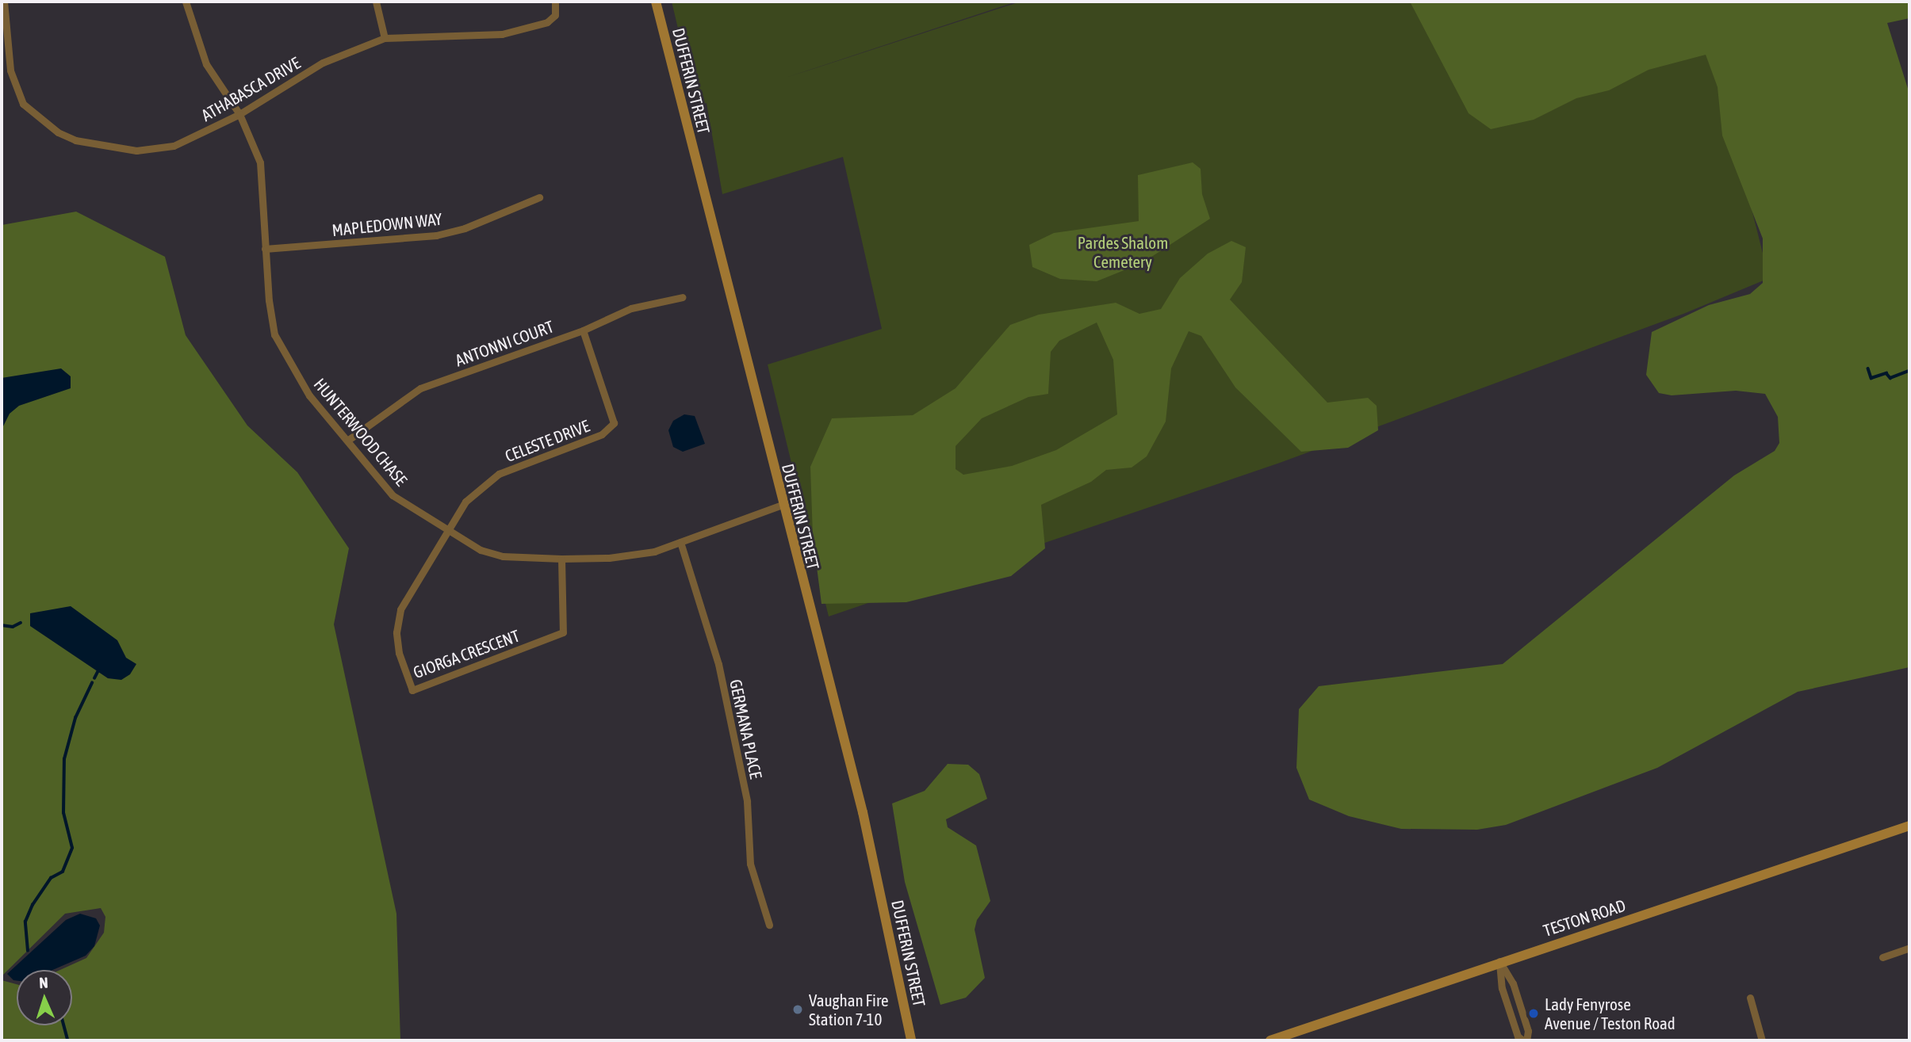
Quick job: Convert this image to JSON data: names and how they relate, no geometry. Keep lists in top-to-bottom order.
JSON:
{
  "streets": {
    "main road": ["DUFFERIN STREET", "TESTON ROAD"],
    "street": [
      "ATHABASCA DRIVE",
      "MAPLEDOWN WAY",
      "ANTONNI COURT",
      "HUNTERWOOD CHASE",
      "CELESTE DRIVE",
      "GIORGA CRESCENT",
      "GERMANA PLACE"
    ]
  },
  "crossings": [
    ["DUFFERIN STREET", "HUNTERWOOD CHASE"],
    ["ATHABASCA DRIVE", "HUNTERWOOD CHASE"],
    ["MAPLEDOWN WAY", "HUNTERWOOD CHASE"],
    ["ANTONNI COURT", "HUNTERWOOD CHASE"],
    ["ANTONNI COURT", "CELESTE DRIVE"],
    ["HUNTERWOOD CHASE", "CELESTE DRIVE"],
    ["HUNTERWOOD CHASE", "GIORGA CRESCENT"],
    ["HUNTERWOOD CHASE", "GERMANA PLACE"],
    ["CELESTE DRIVE", "GIORGA CRESCENT"]
  ],
  "parks": ["Pardes Shalom Cemetery"],
  "places": ["Vaughan Fire Station 7-10", "Lady Fenyrose Avenue / Teston Road"],
  "north": "top"
}
